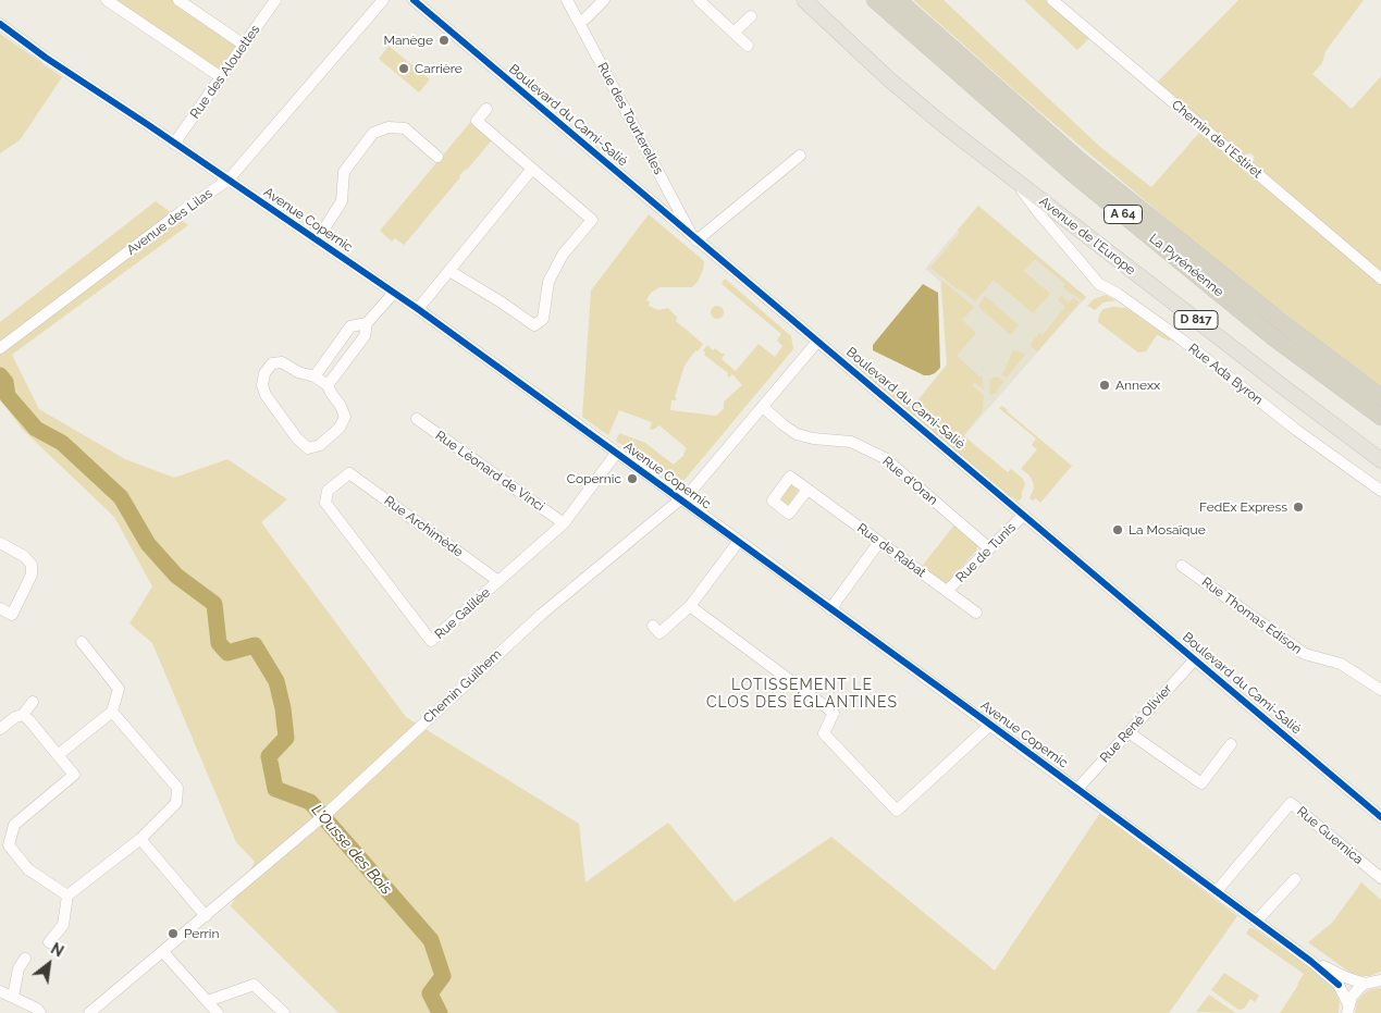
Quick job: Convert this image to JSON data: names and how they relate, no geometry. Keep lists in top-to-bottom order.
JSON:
{
  "streets": {
    "highway": ["A 64", "La Pyrénéenne"],
    "main road": ["Avenue de l'Europe", "D 817"],
    "street": [
      "Rue des Alouettes",
      "Boulevard du Cami-Salié",
      "Rue des Tourterelles",
      "Chemin de l'Estiret",
      "Avenue Copernic",
      "Avenue des Lilas",
      "Rue Ada Byron",
      "Rue Léonard de Vinci",
      "Rue d'Oran",
      "Rue Archimède",
      "Rue de Rabat",
      "Rue de Tunis",
      "Rue Galilée",
      "Rue Thomas Edison",
      "Chemin Guilhem",
      "Rue René Olivier",
      "Rue Guernica"
    ]
  },
  "crossings": [
    ["Rue des Alouettes", "Avenue Copernic"],
    ["Boulevard du Cami-Salié", "Rue des Tourterelles"],
    ["Boulevard du Cami-Salié", "Rue de Tunis"],
    ["Boulevard du Cami-Salié", "Chemin Guilhem"],
    ["Boulevard du Cami-Salié", "Rue René Olivier"],
    ["Avenue Copernic", "Avenue des Lilas"],
    ["Avenue Copernic", "Rue Galilée"],
    ["Avenue Copernic", "Chemin Guilhem"],
    ["Avenue Copernic", "Rue René Olivier"],
    ["Avenue Copernic", "Rue Guernica"],
    ["Avenue de l'Europe", "Rue Ada Byron"],
    ["Rue Léonard de Vinci", "Rue Galilée"],
    ["Rue d'Oran", "Rue de Tunis"],
    ["Rue d'Oran", "Chemin Guilhem"],
    ["Rue Archimède", "Rue Galilée"],
    ["Rue de Rabat", "Rue de Tunis"]
  ],
  "districts": ["LOTISSEMENT LE CLOS DES ÉGLANTINES"],
  "water": ["L'Ousse des Bois"],
  "places": [
    "Manège",
    "Carrière",
    "Annexx",
    "Copernic",
    "FedEx Express",
    "La Mosaïque",
    "Perrin"
  ],
  "north": "top right"
}
